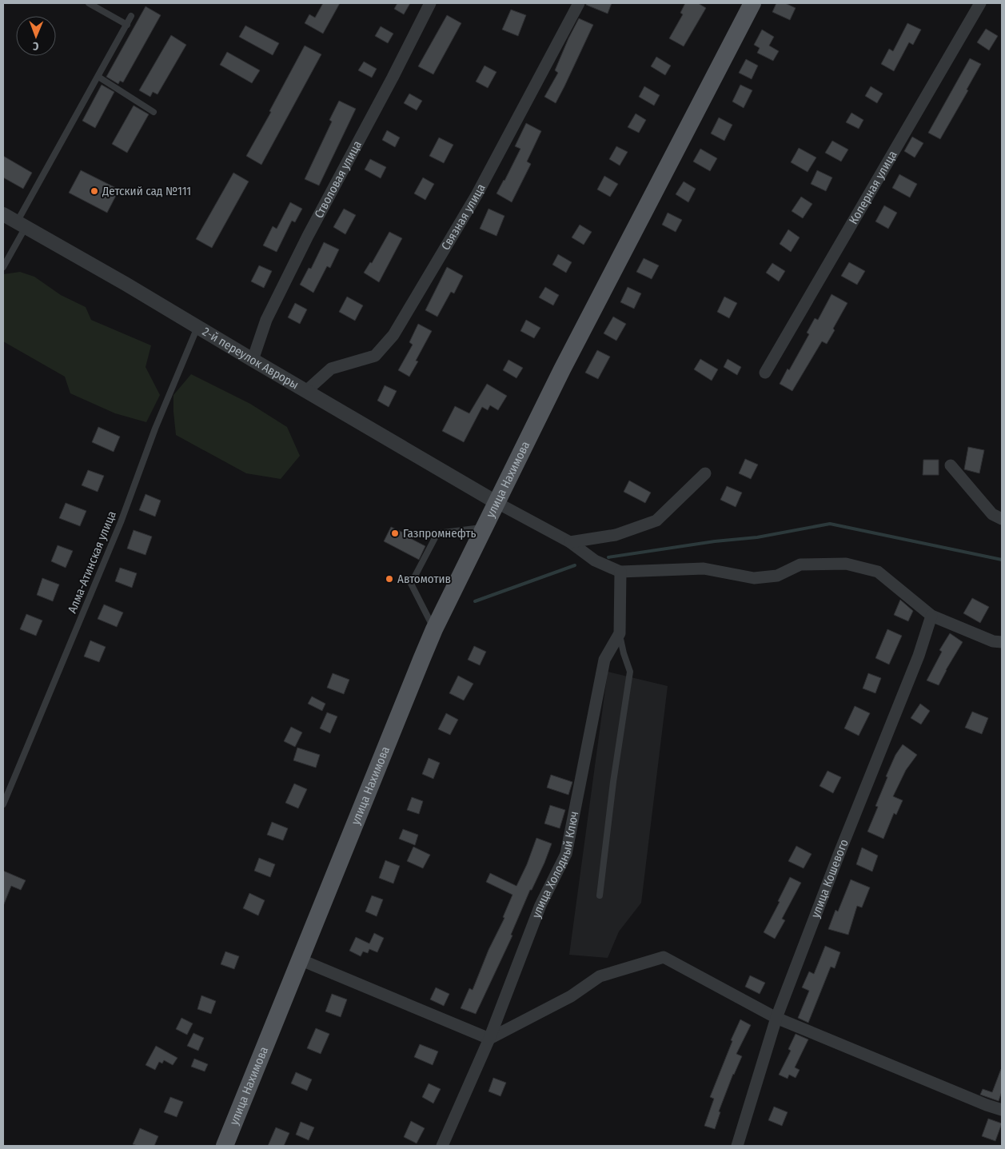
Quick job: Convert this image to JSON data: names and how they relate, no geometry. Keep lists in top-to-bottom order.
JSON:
{
  "streets": {
    "main road": ["улица Нахимова"],
    "street": [
      "Стволовая улица",
      "Коперная улица",
      "Связная улица",
      "2-й переулок Авроры",
      "улица Холодный Ключ",
      "улица Кошевого"
    ],
    "lane": ["Алма-Атинская улица"]
  },
  "crossings": [
    ["Стволовая улица", "2-й переулок Авроры"],
    ["Связная улица", "2-й переулок Авроры"],
    ["2-й переулок Авроры", "улица Нахимова"],
    ["2-й переулок Авроры", "Алма-Атинская улица"]
  ],
  "places": ["Детский сад №111", "Газпромнефть", "Автомотив"],
  "north": "bottom"
}
